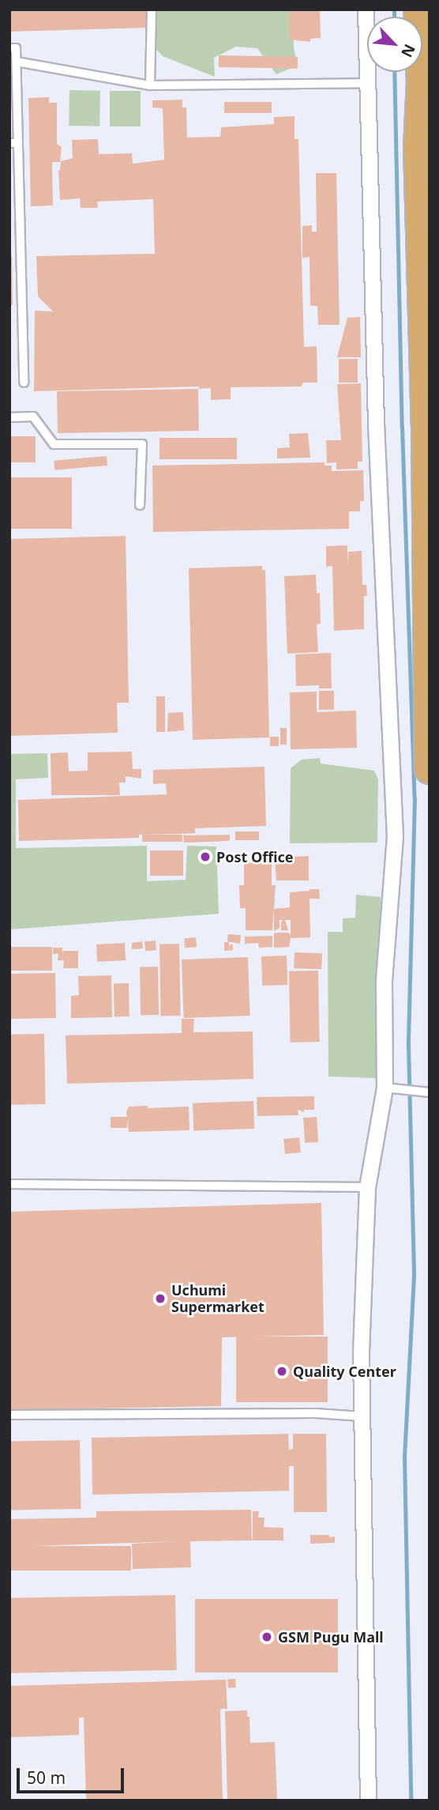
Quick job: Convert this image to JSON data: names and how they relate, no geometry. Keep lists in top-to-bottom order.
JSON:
{
  "places": [
    "Post Office",
    "Uchumi Supermarket",
    "Quality Center",
    "GSM Pugu Mall"
  ],
  "scale_bar": "50 m",
  "north": "bottom right"
}
